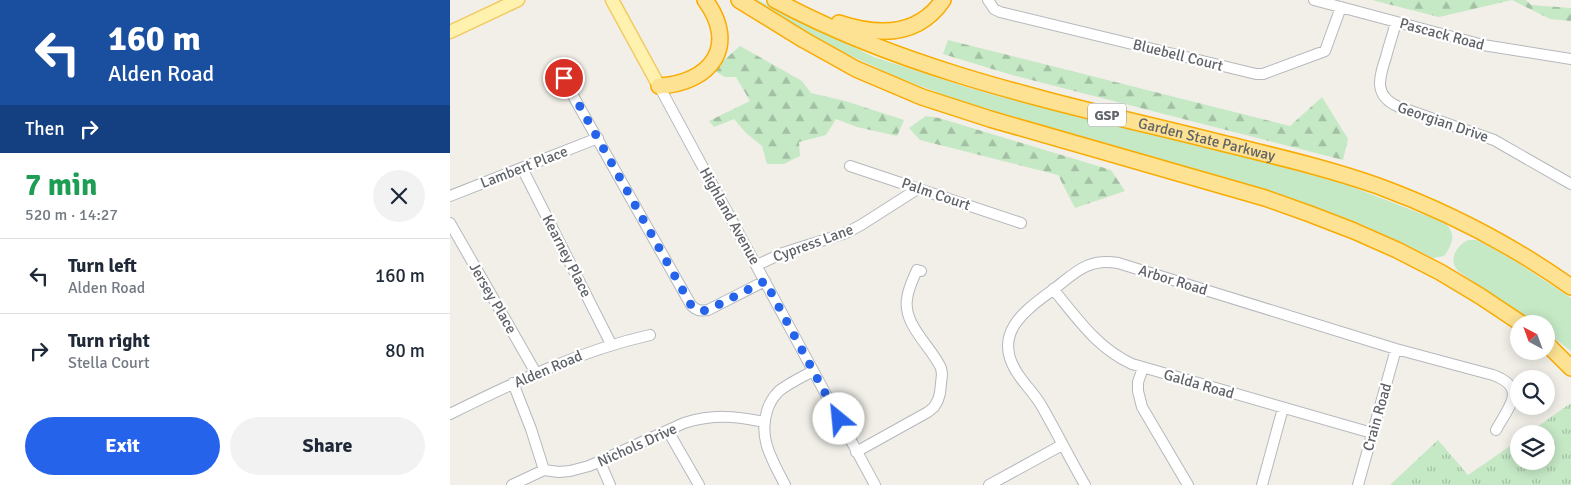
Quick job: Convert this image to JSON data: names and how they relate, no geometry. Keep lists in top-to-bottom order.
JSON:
{
  "streets": {
    "highway": ["GSP", "Garden State Parkway"],
    "main road": ["Highland Avenue"],
    "street": [
      "Pascack Road",
      "Bluebell Court",
      "Georgian Drive",
      "Lambert Place",
      "Palm Court",
      "Cypress Lane",
      "Kearney Place",
      "Arbor Road",
      "Jersey Place",
      "Alden Road",
      "Galda Road",
      "Crain Road",
      "Nichols Drive"
    ]
  },
  "crossings": [
    ["Pascack Road", "Bluebell Court"],
    ["Pascack Road", "Georgian Drive"],
    ["Lambert Place", "Kearney Place"],
    ["Palm Court", "Cypress Lane"],
    ["Highland Avenue", "Cypress Lane"],
    ["Kearney Place", "Alden Road"],
    ["Arbor Road", "Galda Road"],
    ["Arbor Road", "Crain Road"],
    ["Jersey Place", "Alden Road"],
    ["Galda Road", "Crain Road"]
  ],
  "north": "top left",
  "page": {
    "turn": ["160 m", "Alden Road"],
    "then": "Then",
    "heading": ["7 min", "520 m · 14:27"],
    "list": [
      {
        "name": "Turn left",
        "note": "Alden Road",
        "value": "160 m"
      },
      {
        "name": "Turn right",
        "note": "Stella Court",
        "value": "80 m"
      }
    ],
    "buttons": ["Exit", "Share"]
  }
}
